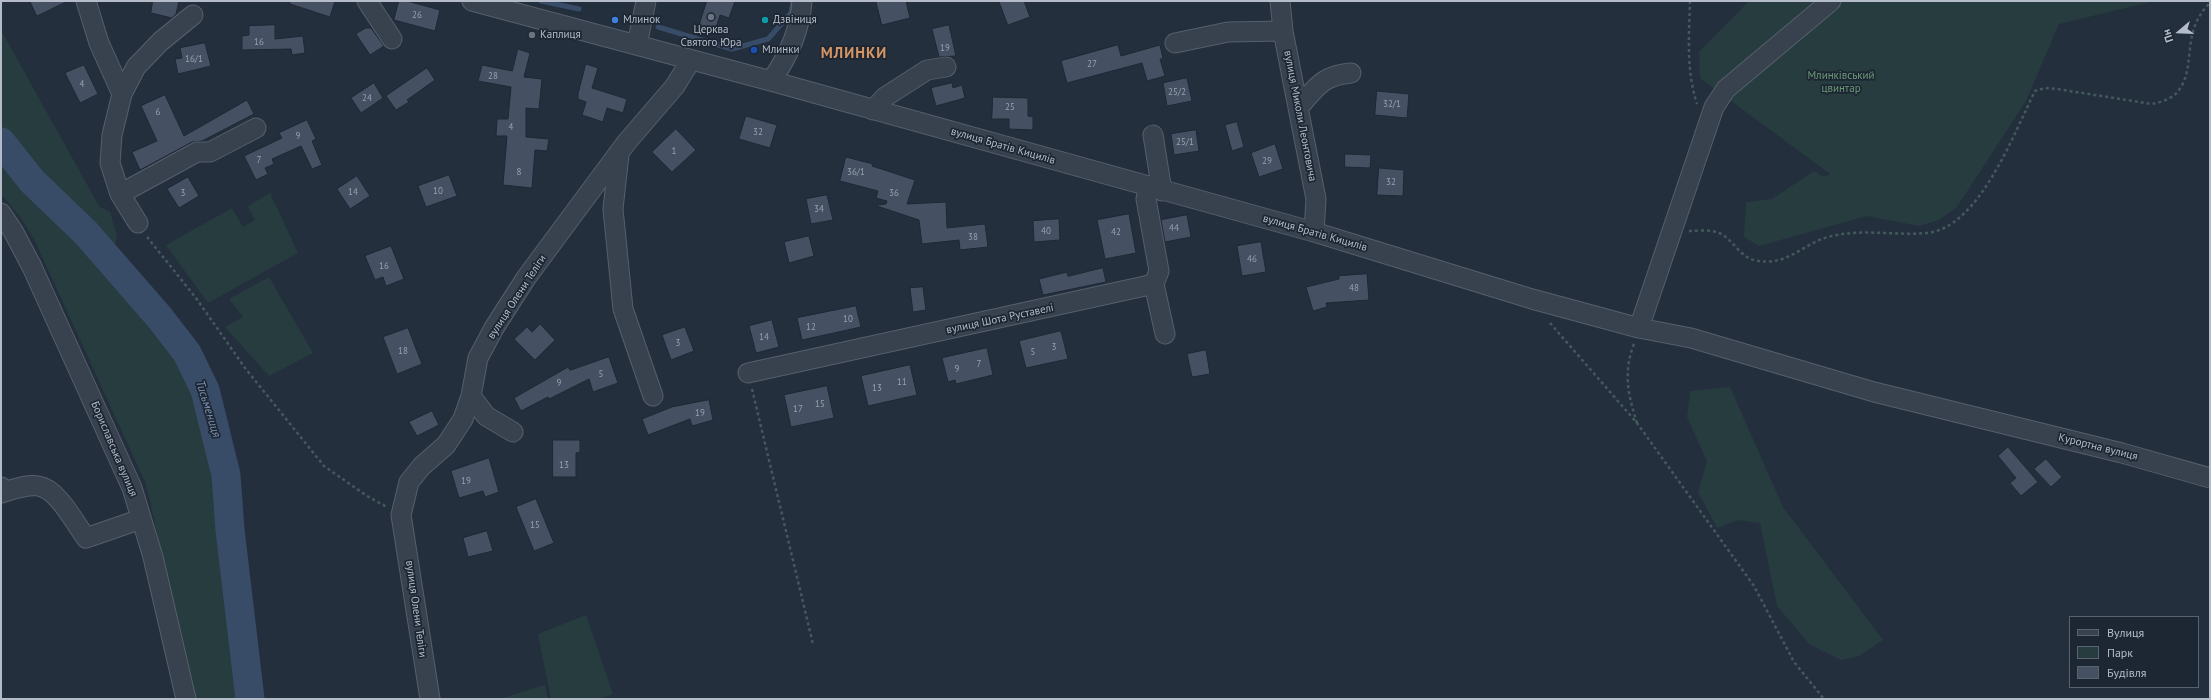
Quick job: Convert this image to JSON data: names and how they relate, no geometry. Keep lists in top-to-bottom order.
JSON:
{
  "streets": {
    "street": [
      "вулиця Миколи Леонтовича",
      "вулиця Братів Кицилів",
      "вулиця Олени Теліги",
      "вулиця Шота Руставелі",
      "Курортна вулиця",
      "Бориславська вулиця"
    ]
  },
  "crossings": [
    ["вулиця Миколи Леонтовича", "вулиця Братів Кицилів"],
    ["вулиця Братів Кицилів", "вулиця Олени Теліги"],
    ["вулиця Братів Кицилів", "Курортна вулиця"]
  ],
  "districts": ["МЛИНКИ"],
  "water": ["Тисьмениця"],
  "parks": ["Млинківський цвинтар"],
  "places": [
    "Церква Святого Юра",
    "Млинок",
    "Дзвіниця",
    "Каплиця",
    "Млинки"
  ],
  "house_numbers": [
    "26",
    "16",
    "19",
    "16/1",
    "27",
    "28",
    "4",
    "25/2",
    "24",
    "32/1",
    "25",
    "6",
    "4",
    "32",
    "9",
    "25/1",
    "1",
    "7",
    "29",
    "8",
    "36/1",
    "32",
    "10",
    "14",
    "3",
    "36",
    "34",
    "44",
    "40",
    "42",
    "38",
    "46",
    "16",
    "48",
    "10",
    "12",
    "14",
    "3",
    "3",
    "18",
    "5",
    "7",
    "9",
    "5",
    "11",
    "9",
    "13",
    "15",
    "17",
    "19",
    "13",
    "19",
    "15"
  ],
  "legend": ["Вулиця", "Парк", "Будівля"],
  "north": "left"
}
